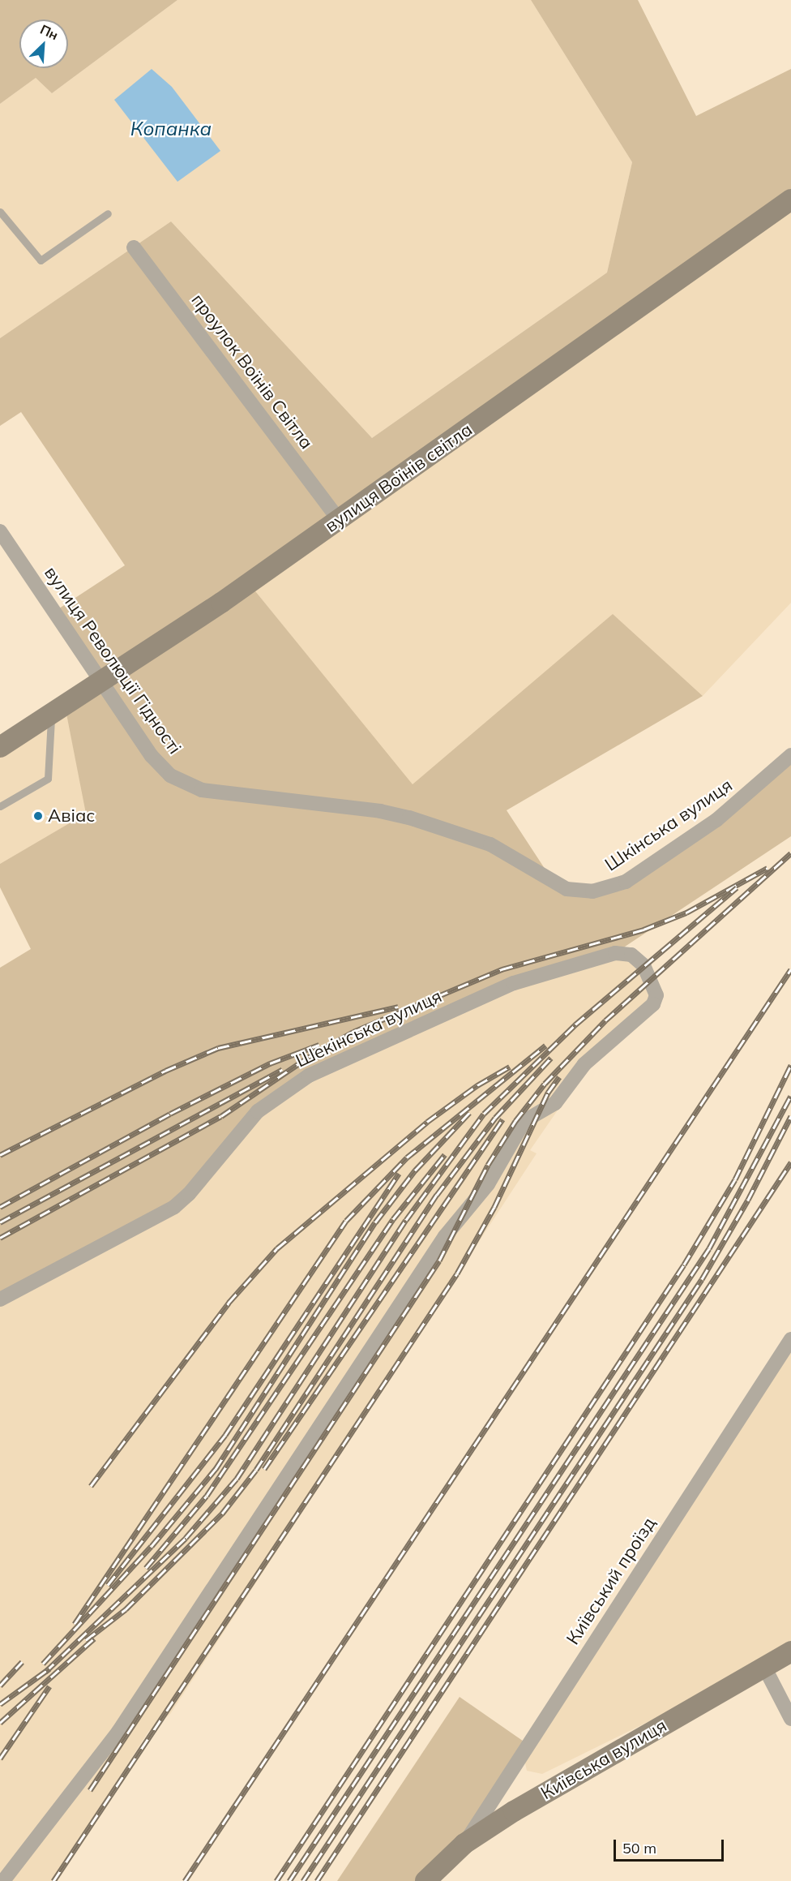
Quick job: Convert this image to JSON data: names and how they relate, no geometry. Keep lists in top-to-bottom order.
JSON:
{
  "streets": {
    "street": [
      "проулок Воїнів Світла",
      "вулиця Воїнів світла",
      "вулиця Революції Гідності",
      "Шкінська вулиця",
      "Шекінська вулиця",
      "Київський проїзд",
      "Київська вулиця"
    ]
  },
  "crossings": [
    ["проулок Воїнів Світла", "вулиця Воїнів світла"],
    ["вулиця Воїнів світла", "вулиця Революції Гідності"],
    ["вулиця Революції Гідності", "Шкінська вулиця"],
    ["Київський проїзд", "Київська вулиця"]
  ],
  "water": ["Копанка"],
  "places": ["Авіас"],
  "scale_bar": "50 m",
  "north": "top right"
}
